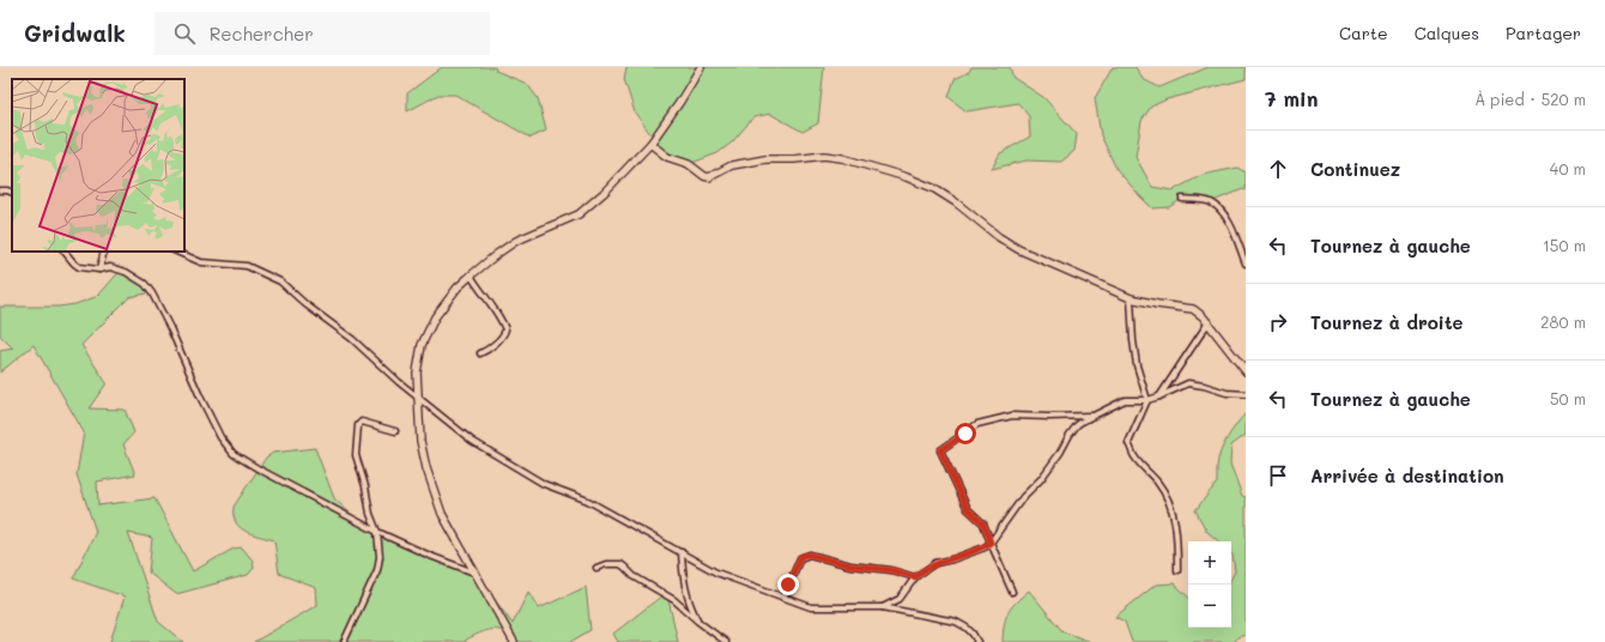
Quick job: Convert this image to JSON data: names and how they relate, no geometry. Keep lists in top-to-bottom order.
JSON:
{
  "page": {
    "header": "Gridwalk",
    "search": "Rechercher",
    "nav": ["Carte", "Calques", "Partager"],
    "heading": ["7 min", "À pied · 520 m"],
    "list": [
      ["Continuez", "40 m"],
      ["Tournez à gauche", "150 m"],
      ["Tournez à droite", "280 m"],
      ["Tournez à gauche", "50 m"],
      "Arrivée à destination"
    ],
    "map_buttons": ["+", "−"]
  }
}
